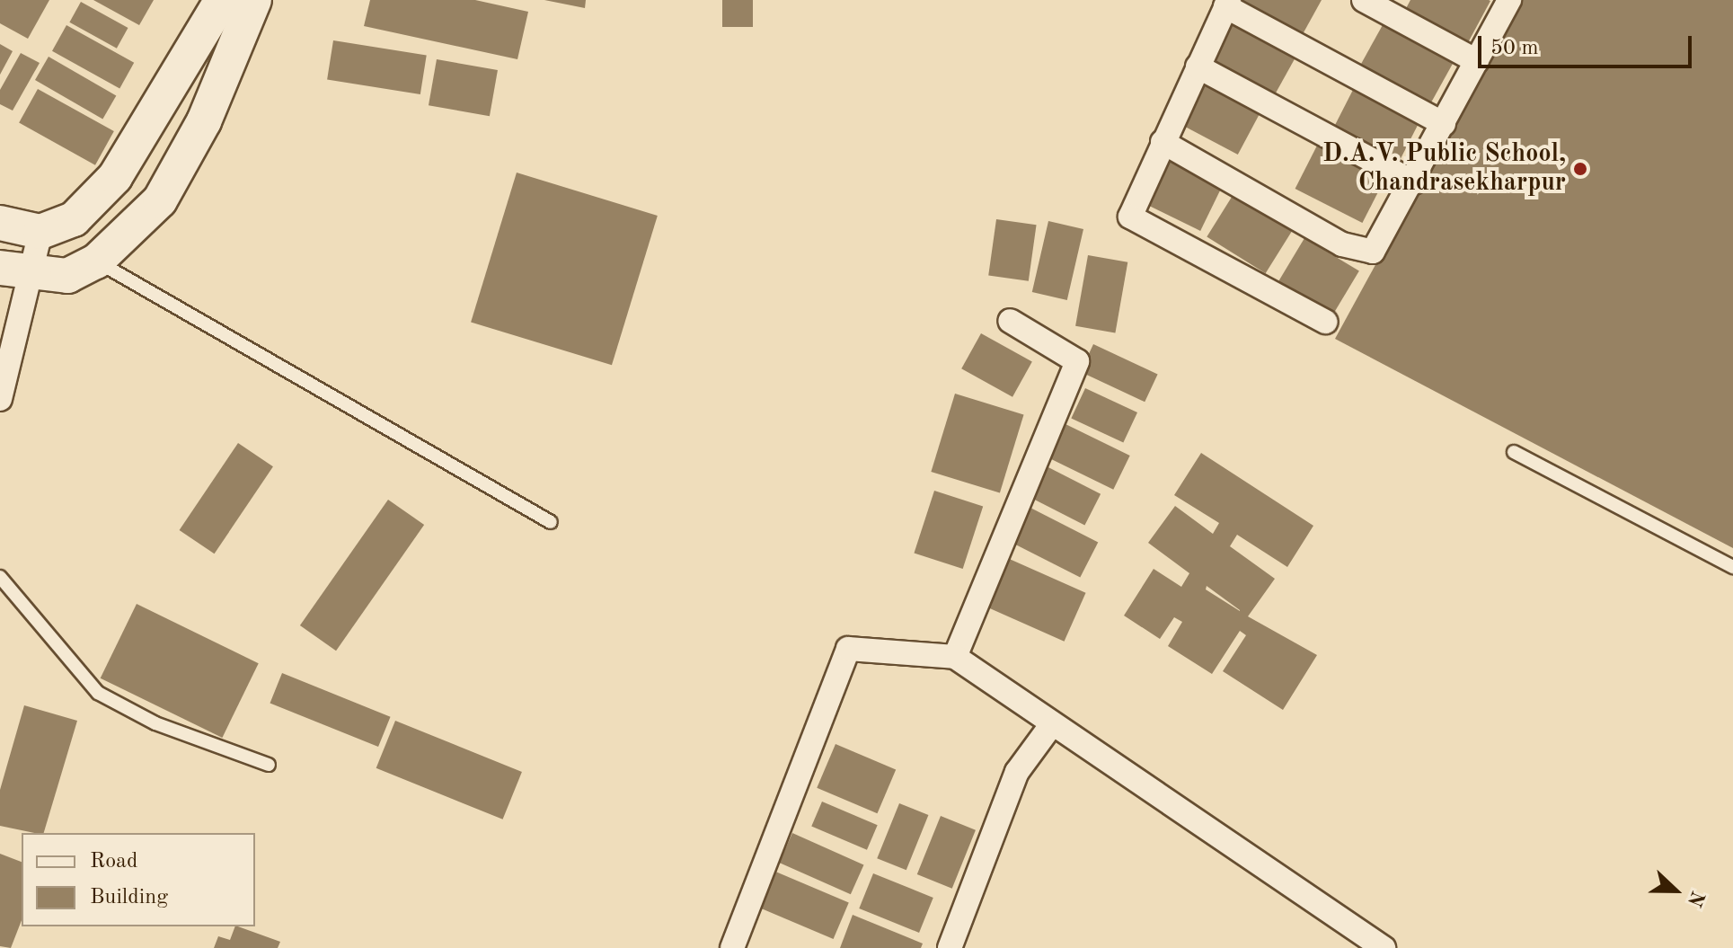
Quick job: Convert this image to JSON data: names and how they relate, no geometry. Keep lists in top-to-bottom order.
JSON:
{
  "places": ["D.A.V. Public School, Chandrasekharpur"],
  "legend": ["Road", "Building"],
  "scale_bar": "50 m",
  "north": "right"
}
